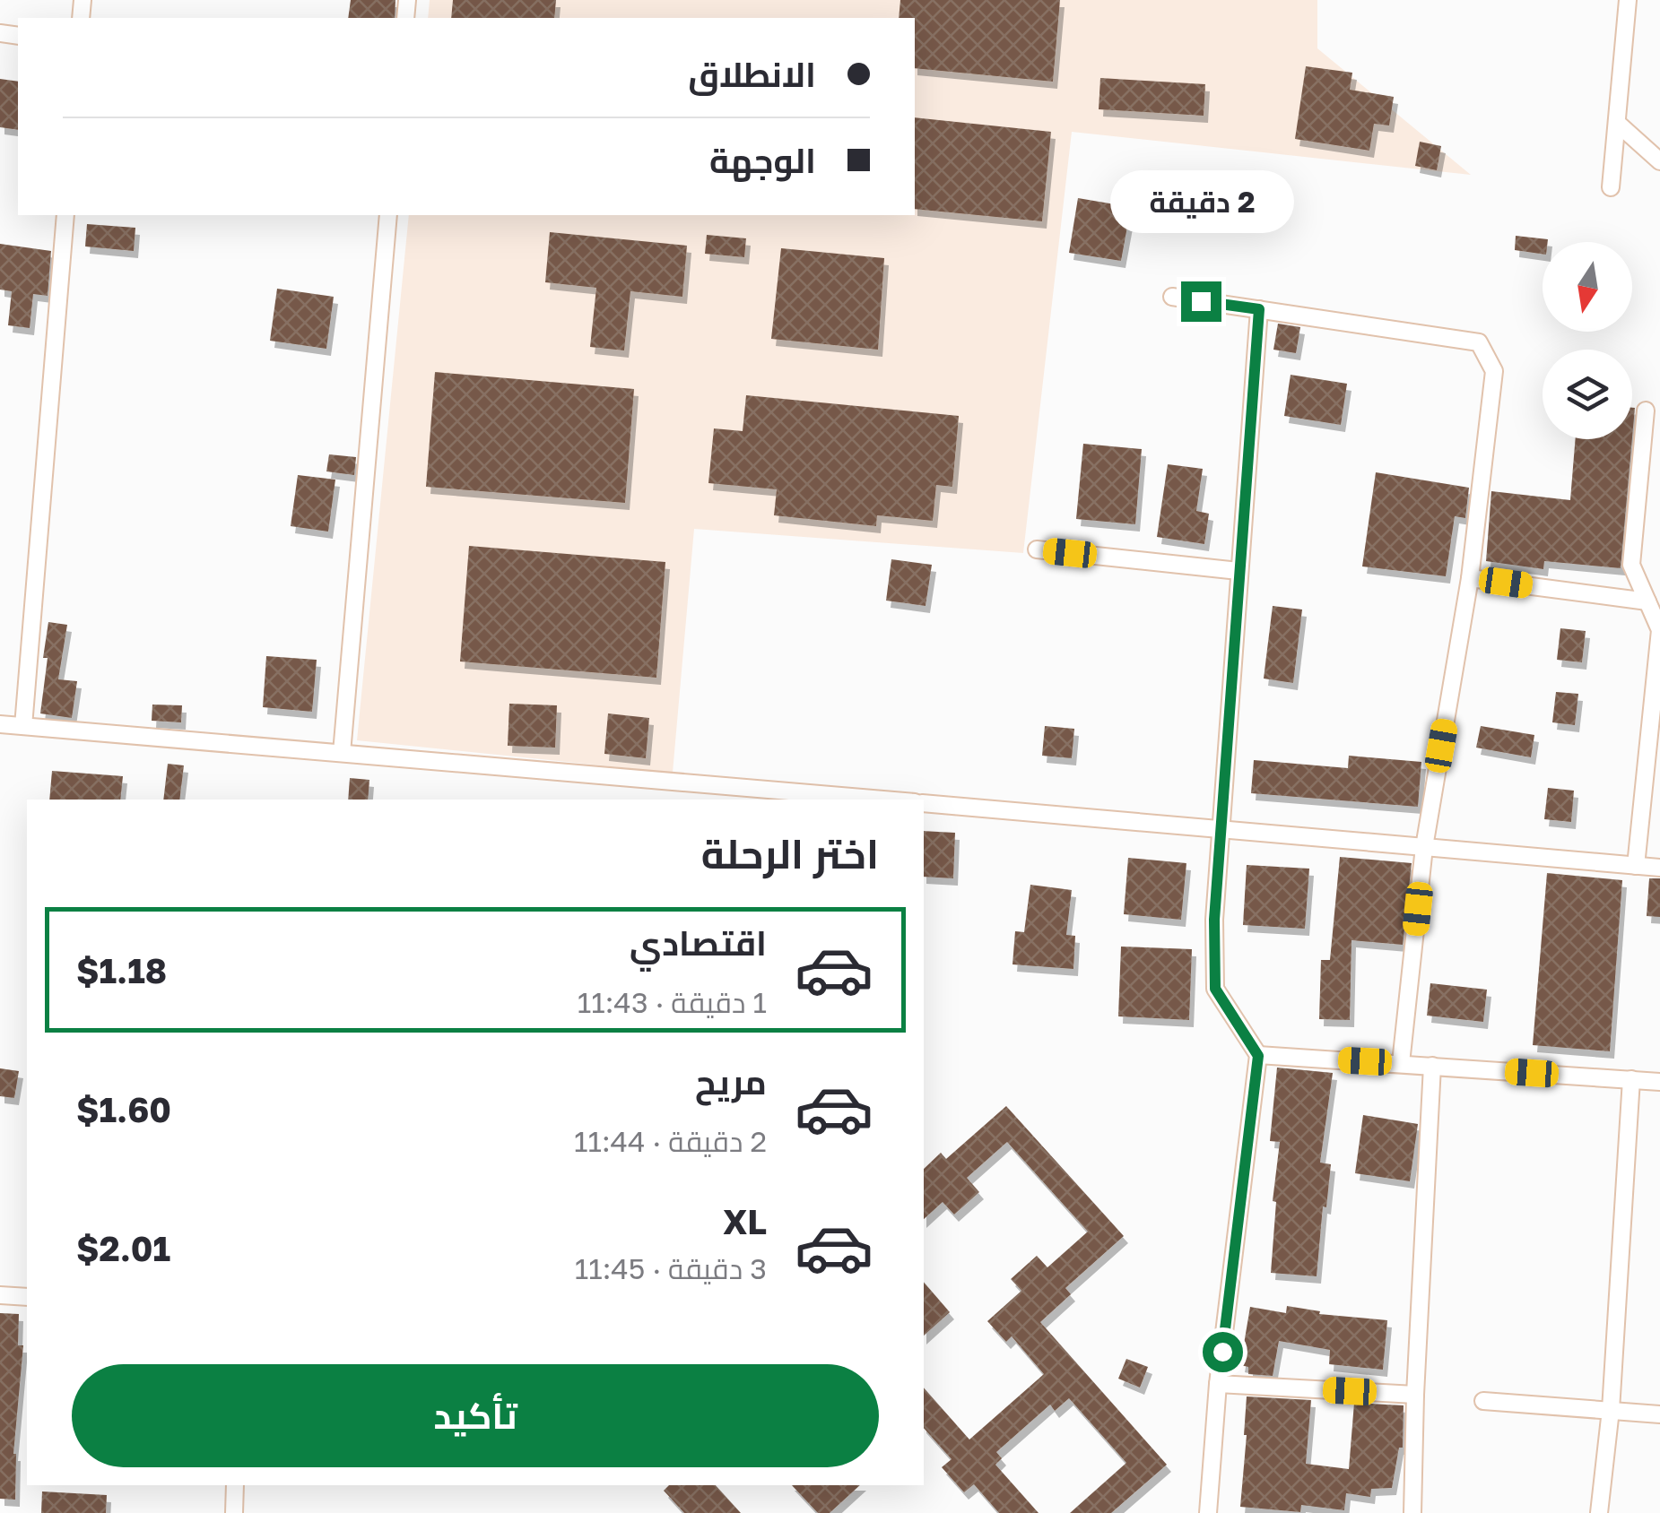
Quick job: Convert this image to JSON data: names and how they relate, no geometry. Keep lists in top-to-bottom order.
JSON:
{
  "north": "bottom",
  "page": {
    "banner": ["الانطلاق", "الوجهة"],
    "bubble": "2 دقيقة",
    "heading": "اختر الرحلة",
    "list": [
      {
        "name": "اقتصادي",
        "note": "1 دقيقة · 11:43",
        "value": "$1.18"
      },
      {
        "name": "مريح",
        "note": "2 دقيقة · 11:44",
        "value": "$1.60"
      },
      {
        "name": "XL",
        "note": "3 دقيقة · 11:45",
        "value": "$2.01"
      }
    ],
    "buttons": "تأكيد"
  }
}
